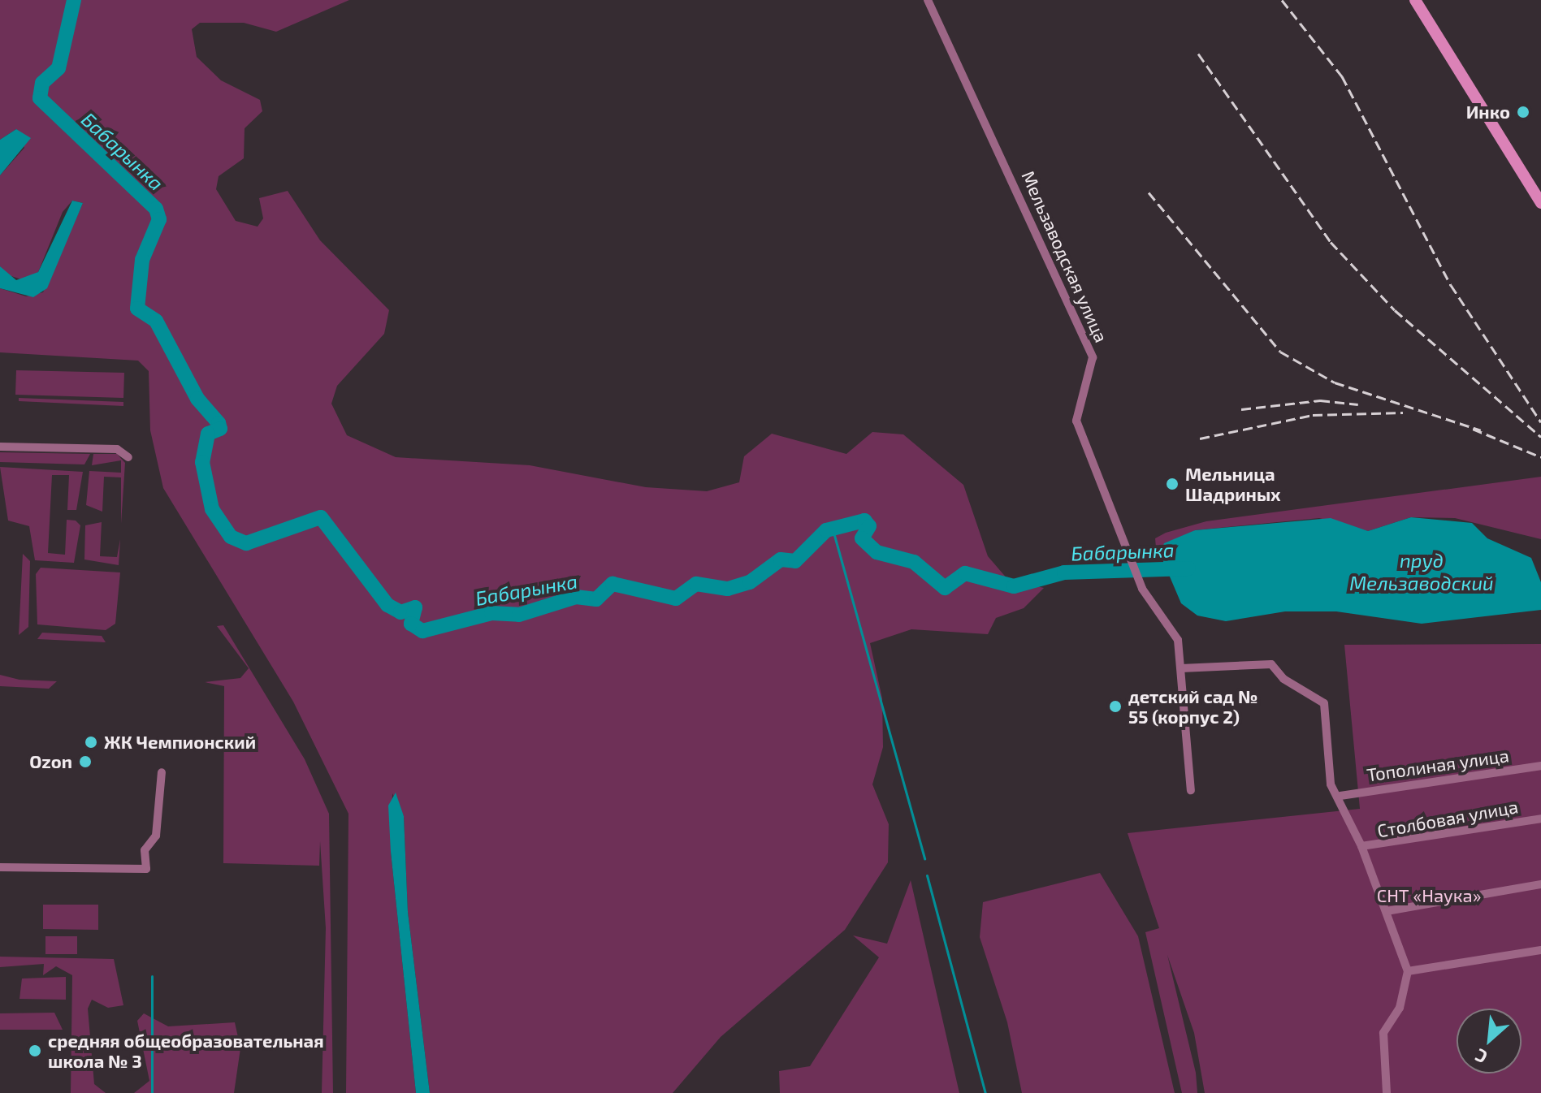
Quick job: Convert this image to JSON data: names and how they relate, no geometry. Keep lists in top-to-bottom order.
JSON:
{
  "streets": {
    "street": ["Мельзаводская улица", "Тополиная улица", "Столбовая улица"]
  },
  "water": ["Бабарынка", "пруд Мельзаводский"],
  "parks": ["СНТ «Наука»"],
  "places": [
    "Инко",
    "Мельница Шадриных",
    "детский сад № 55 (корпус 2)",
    "ЖК Чемпионский",
    "Ozon",
    "средняя общеобразовательная школа № 3"
  ],
  "north": "bottom left"
}
